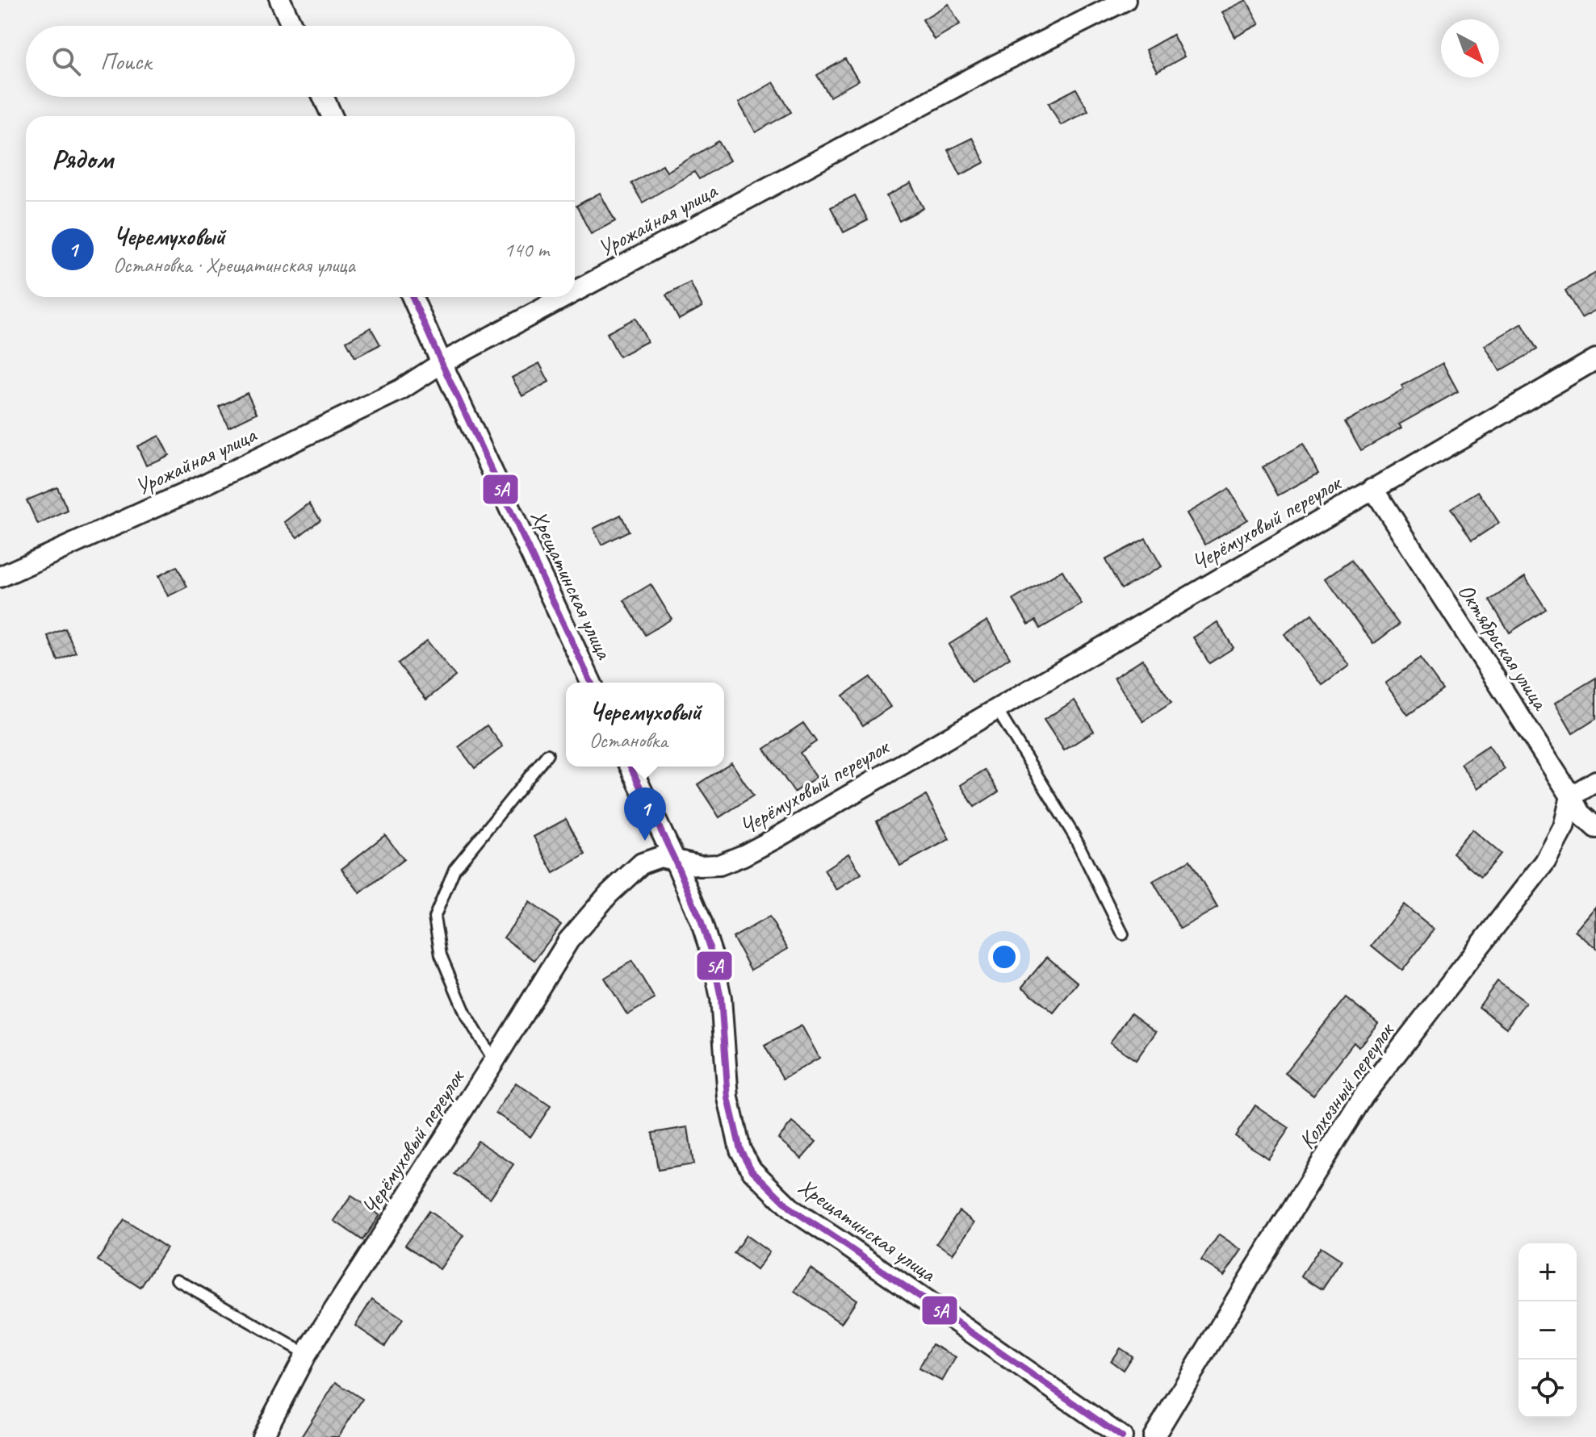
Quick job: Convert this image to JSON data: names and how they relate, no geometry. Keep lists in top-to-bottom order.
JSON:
{
  "streets": {
    "street": [
      "Урожайная улица",
      "Черёмуховый переулок",
      "Хрещатинская улица",
      "Октябрьская улица",
      "Колхозный переулок"
    ]
  },
  "crossings": [
    ["Урожайная улица", "Хрещатинская улица"],
    ["Черёмуховый переулок", "Хрещатинская улица"],
    ["Черёмуховый переулок", "Октябрьская улица"],
    ["Октябрьская улица", "Колхозный переулок"]
  ],
  "lines": ["transit line 5А"],
  "north": "bottom right",
  "page": {
    "search": "Поиск",
    "heading": "Рядом",
    "list": [
      {
        "mark": "1",
        "name": "Черемуховый",
        "note": "Остановка · Хрещатинская улица",
        "value": "140 m"
      }
    ],
    "popup": ["Черемуховый", "Остановка"],
    "pins": "1",
    "map_buttons": ["+", "−"]
  }
}
